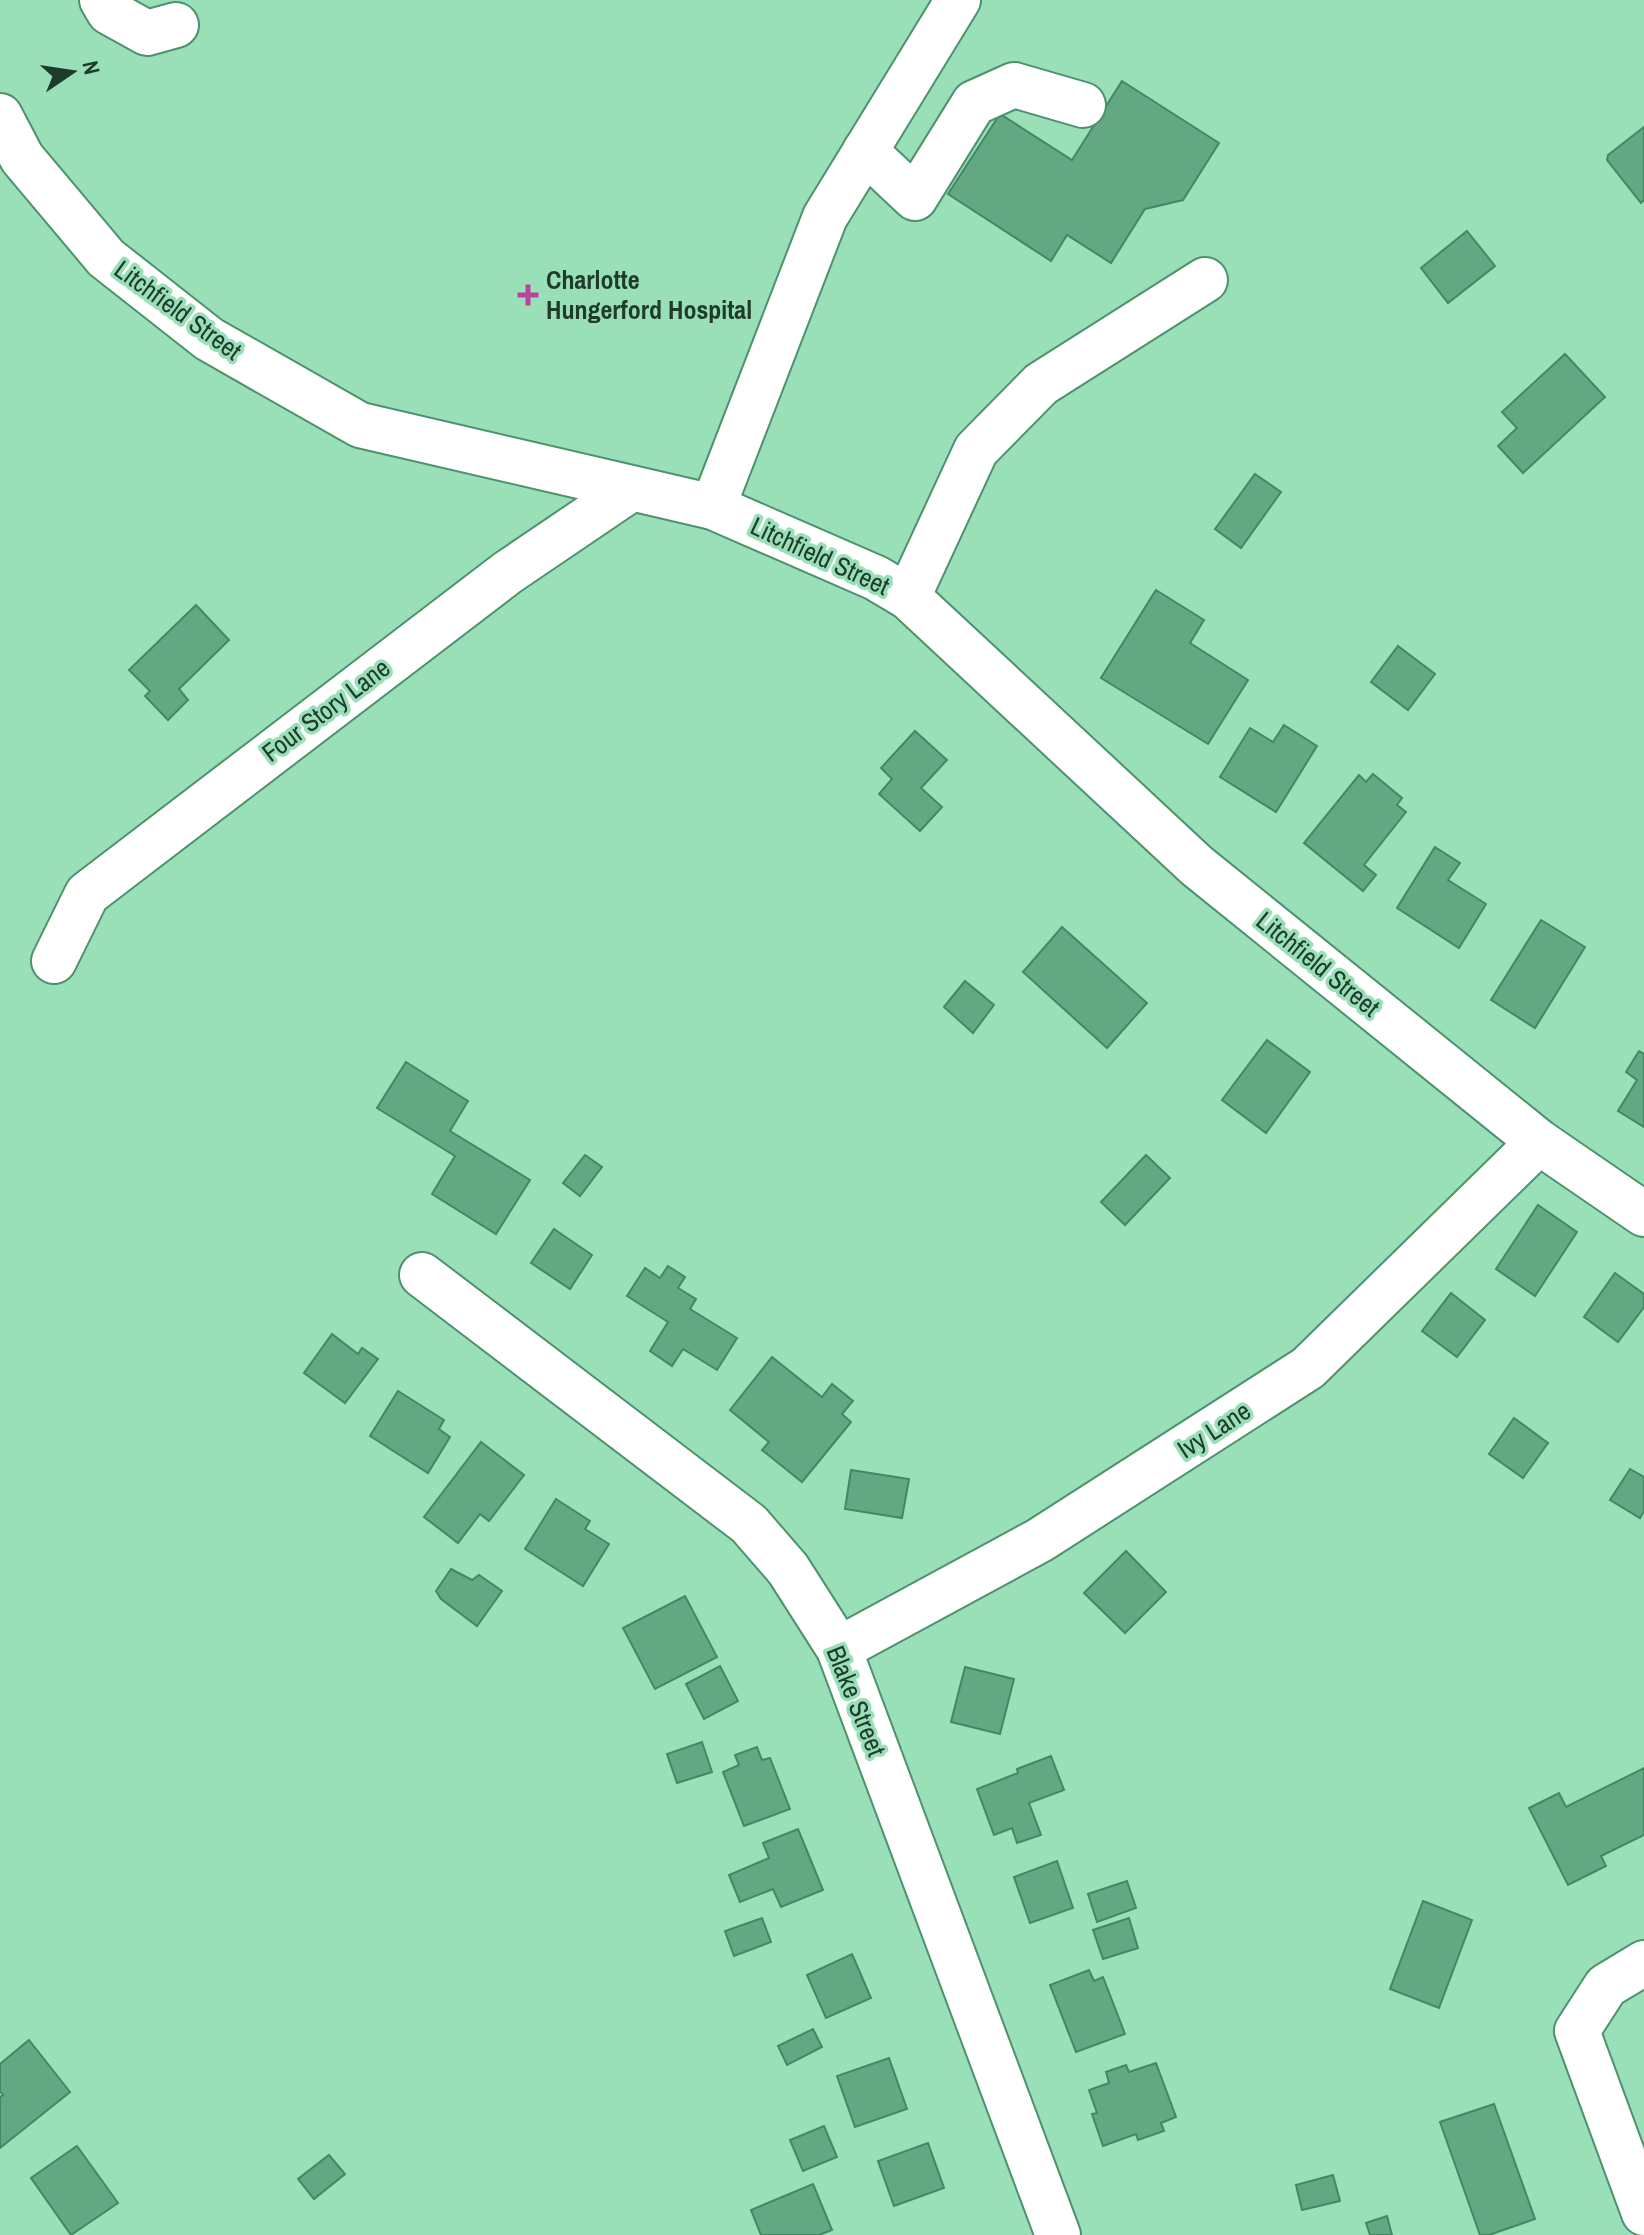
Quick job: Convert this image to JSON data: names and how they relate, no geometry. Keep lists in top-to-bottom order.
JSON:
{
  "streets": {
    "street": [
      "Litchfield Street",
      "Four Story Lane",
      "Ivy Lane",
      "Blake Street"
    ]
  },
  "crossings": [
    ["Litchfield Street", "Four Story Lane"],
    ["Litchfield Street", "Ivy Lane"],
    ["Ivy Lane", "Blake Street"]
  ],
  "places": {
    "health": ["Charlotte Hungerford Hospital"]
  },
  "north": "right"
}
